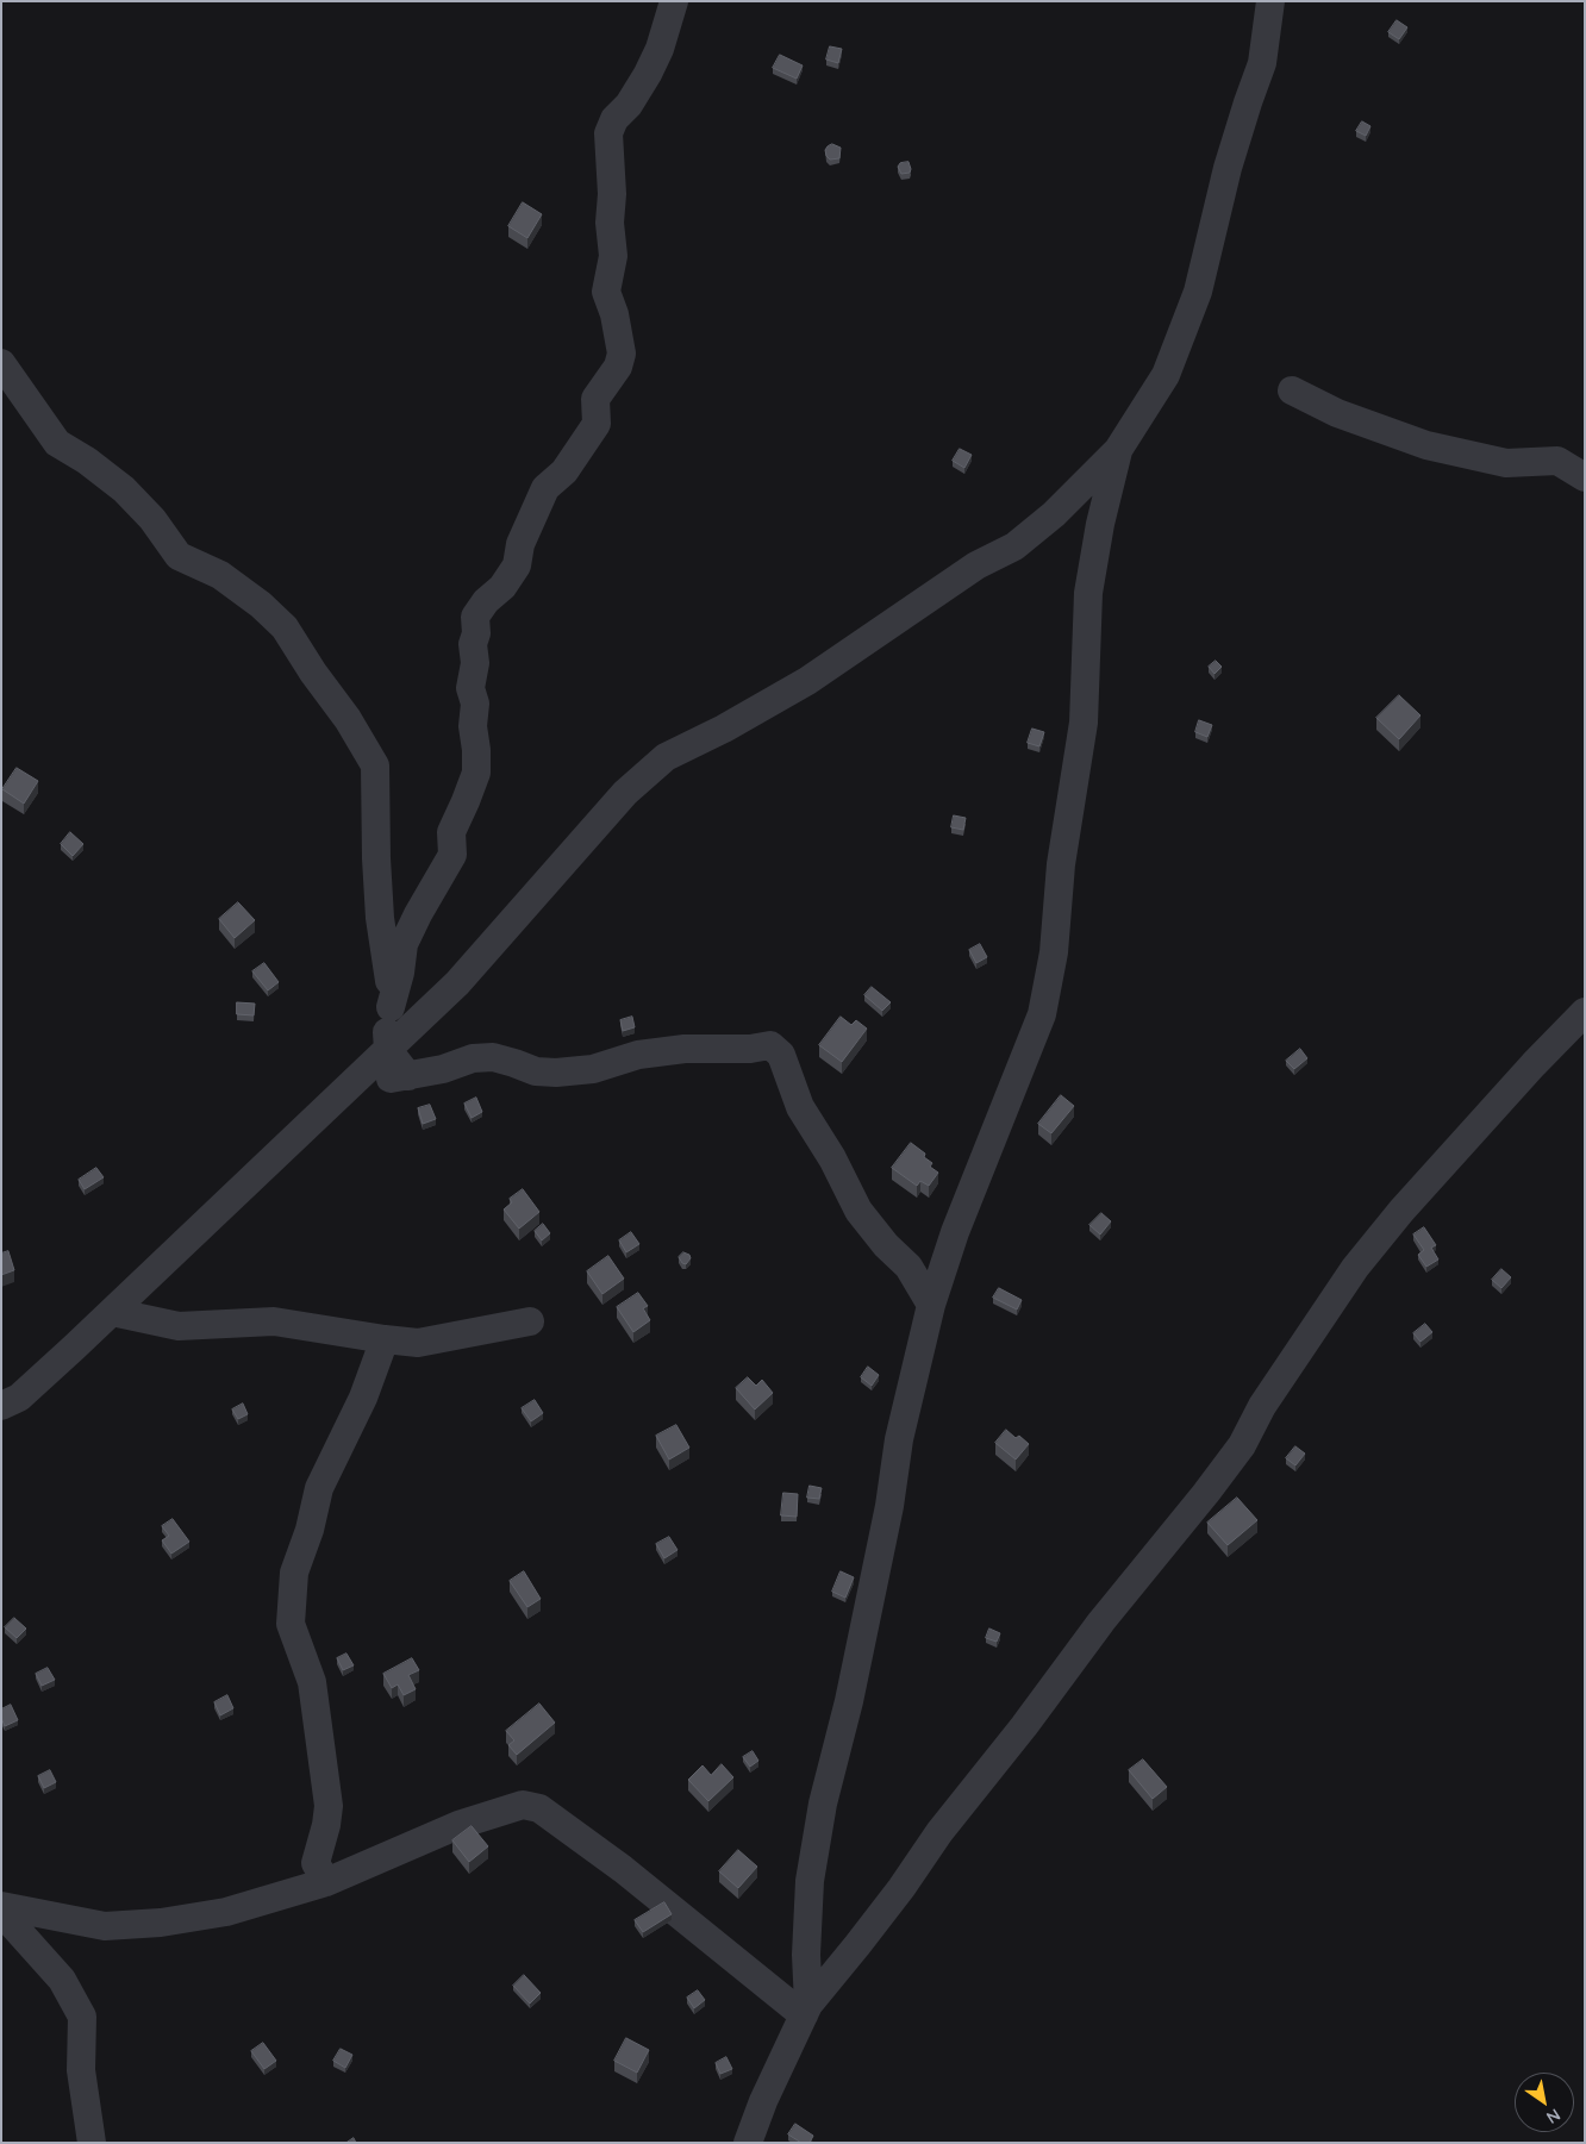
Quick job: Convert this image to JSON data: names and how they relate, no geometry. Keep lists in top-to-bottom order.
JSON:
{
  "north": "bottom right"
}
